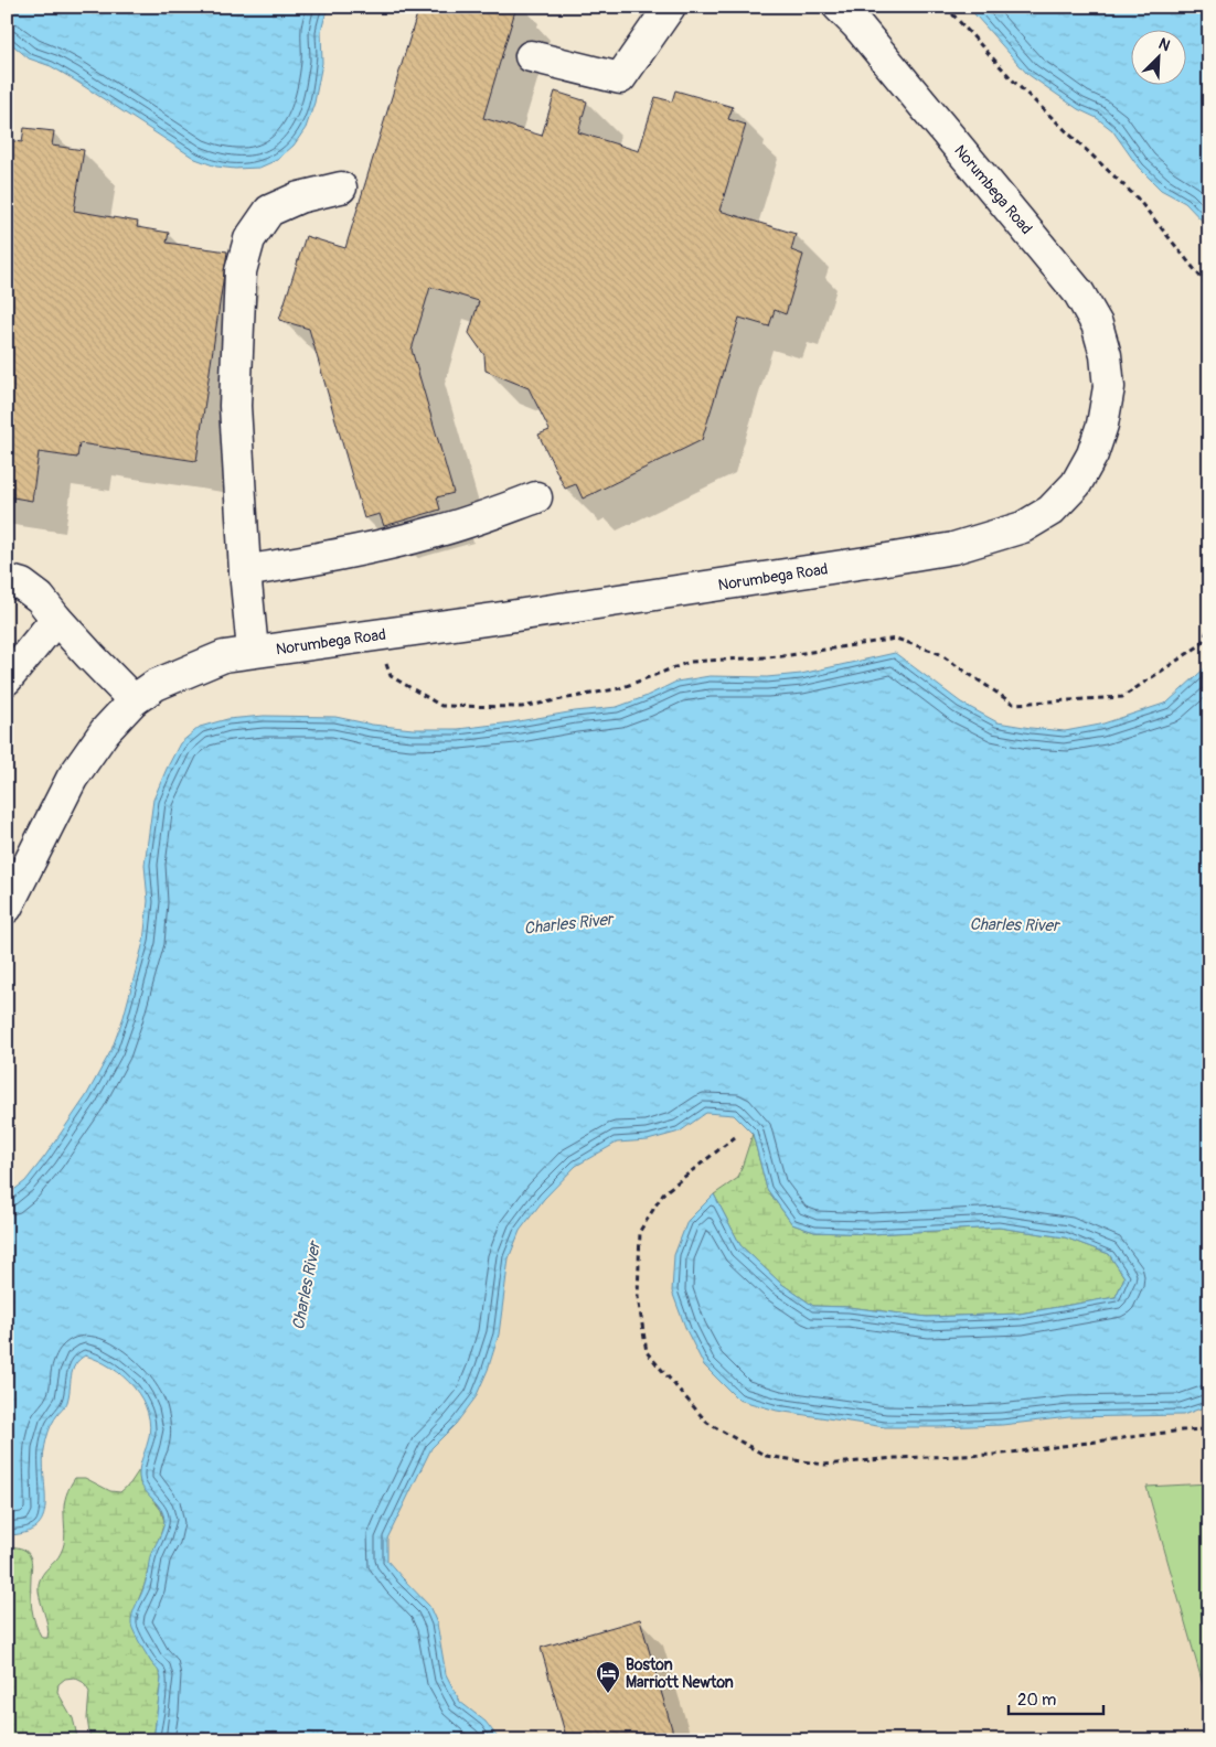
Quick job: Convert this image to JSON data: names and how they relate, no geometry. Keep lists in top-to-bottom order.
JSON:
{
  "streets": {
    "street": ["Norumbega Road"]
  },
  "water": ["Charles River"],
  "places": {
    "hotel": ["Boston Marriott Newton"]
  },
  "scale_bar": "20 m",
  "north": "top right"
}
